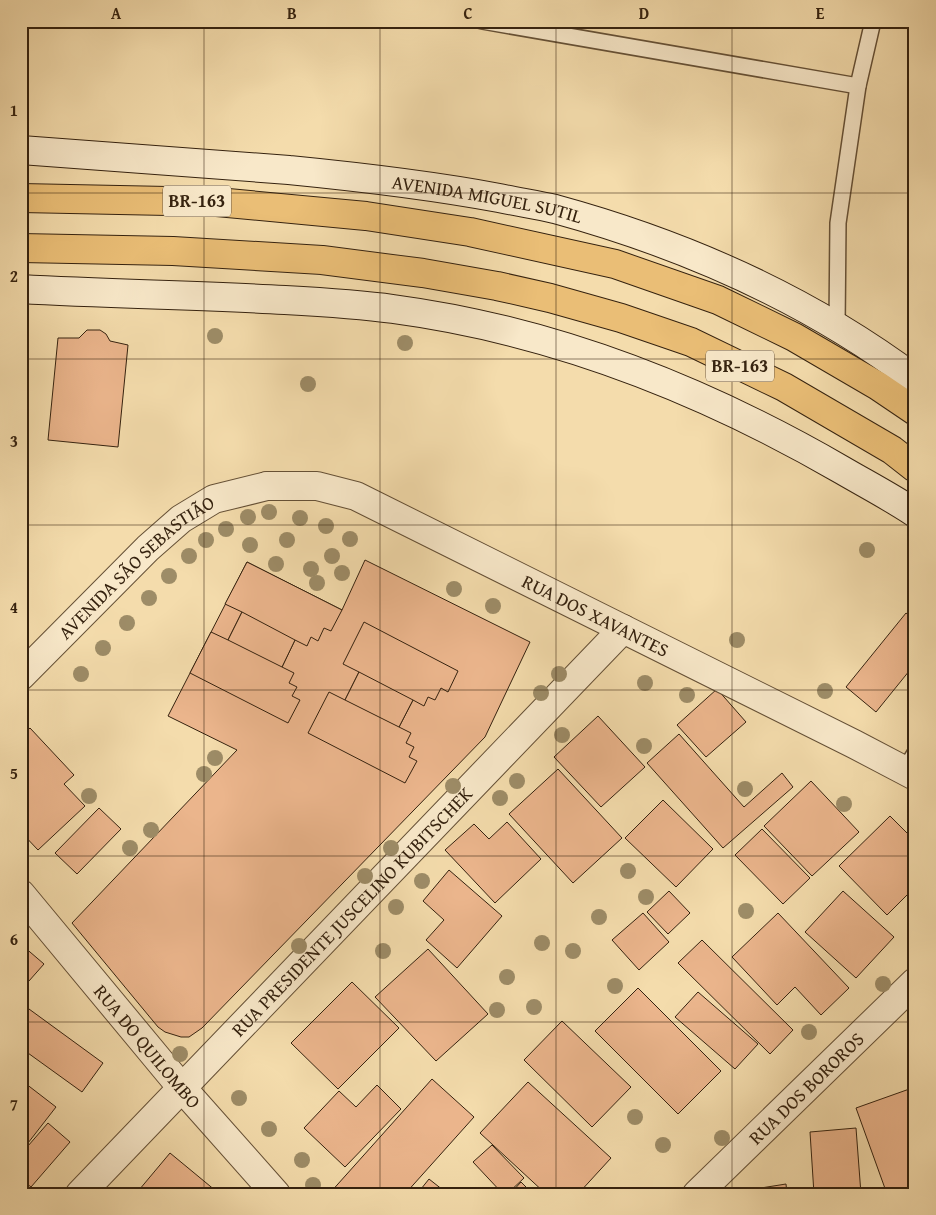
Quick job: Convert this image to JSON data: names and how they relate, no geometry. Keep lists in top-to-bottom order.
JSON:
{
  "streets": {
    "highway": ["AVENIDA MIGUEL SUTIL", "BR-163"],
    "street": [
      "AVENIDA SÃO SEBASTIÃO",
      "RUA DOS XAVANTES",
      "RUA PRESIDENTE JUSCELINO KUBITSCHEK",
      "RUA DO QUILOMBO",
      "RUA DOS BOROROS"
    ]
  },
  "crossings": [
    ["AVENIDA SÃO SEBASTIÃO", "RUA DOS XAVANTES"],
    ["RUA DOS XAVANTES", "RUA PRESIDENTE JUSCELINO KUBITSCHEK"],
    ["RUA PRESIDENTE JUSCELINO KUBITSCHEK", "RUA DO QUILOMBO"]
  ],
  "grid": {
    "columns": [
      "A",
      "B",
      "C",
      "D",
      "E"
    ],
    "rows": [
      "1",
      "2",
      "3",
      "4",
      "5",
      "6",
      "7"
    ]
  }
}
